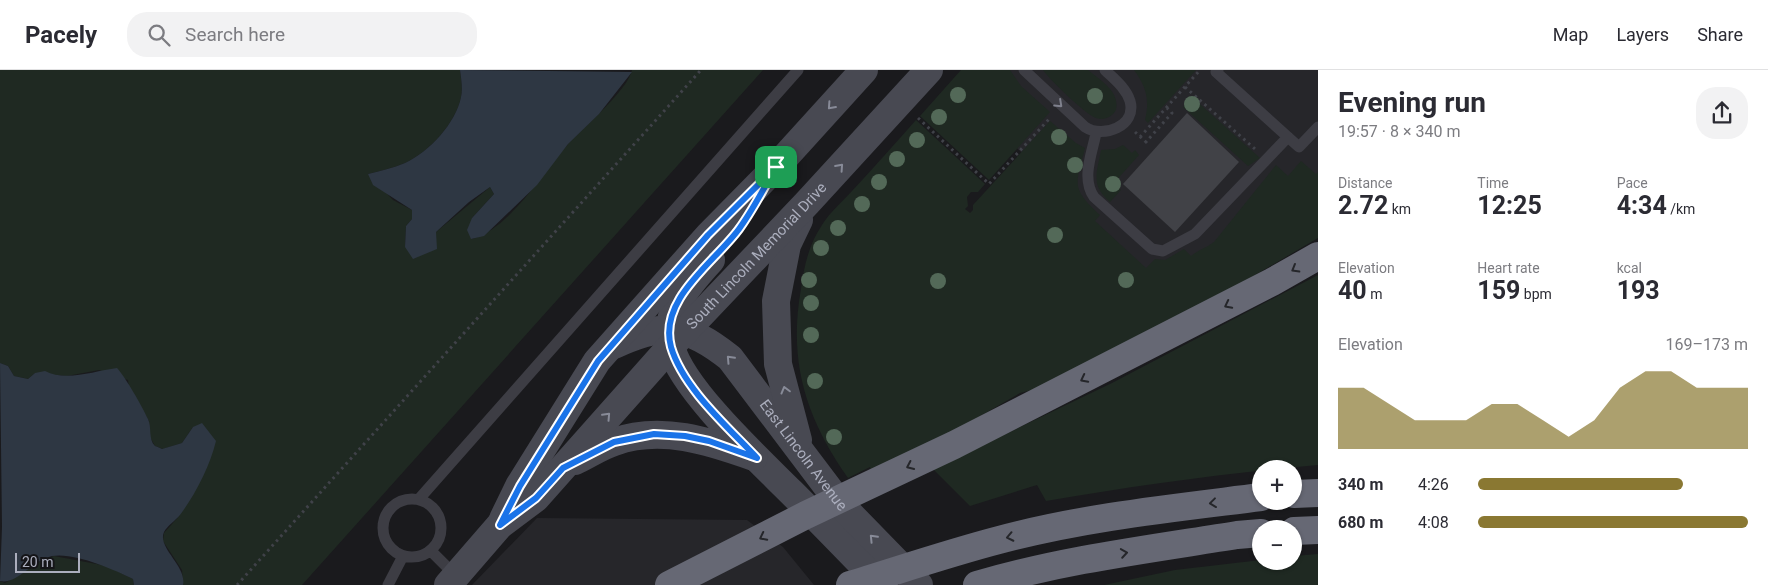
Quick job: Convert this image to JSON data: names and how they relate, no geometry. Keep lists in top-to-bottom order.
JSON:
{
  "streets": {
    "main road": ["South Lincoln Memorial Drive", "East Lincoln Avenue"]
  },
  "crossings": [
    ["South Lincoln Memorial Drive", "East Lincoln Avenue"]
  ],
  "scale_bar": "20 m",
  "page": {
    "header": "Pacely",
    "search": "Search here",
    "nav": ["Map", "Layers", "Share"],
    "heading": ["Evening run", "19:57 · 8 × 340 m"],
    "stats": [
      ["Distance", "2.72 km"],
      ["Time", "12:25"],
      ["Pace", "4:34 /km"],
      ["Elevation", "40 m"],
      ["Heart rate", "159 bpm"],
      ["kcal", "193"]
    ],
    "chart": ["Elevation", "169–173 m"],
    "map_buttons": ["+", "−"],
    "list": [
      {
        "name": "340 m",
        "note": "4:26"
      },
      {
        "name": "680 m",
        "note": "4:08"
      }
    ],
    "scale": "20 m"
  }
}
